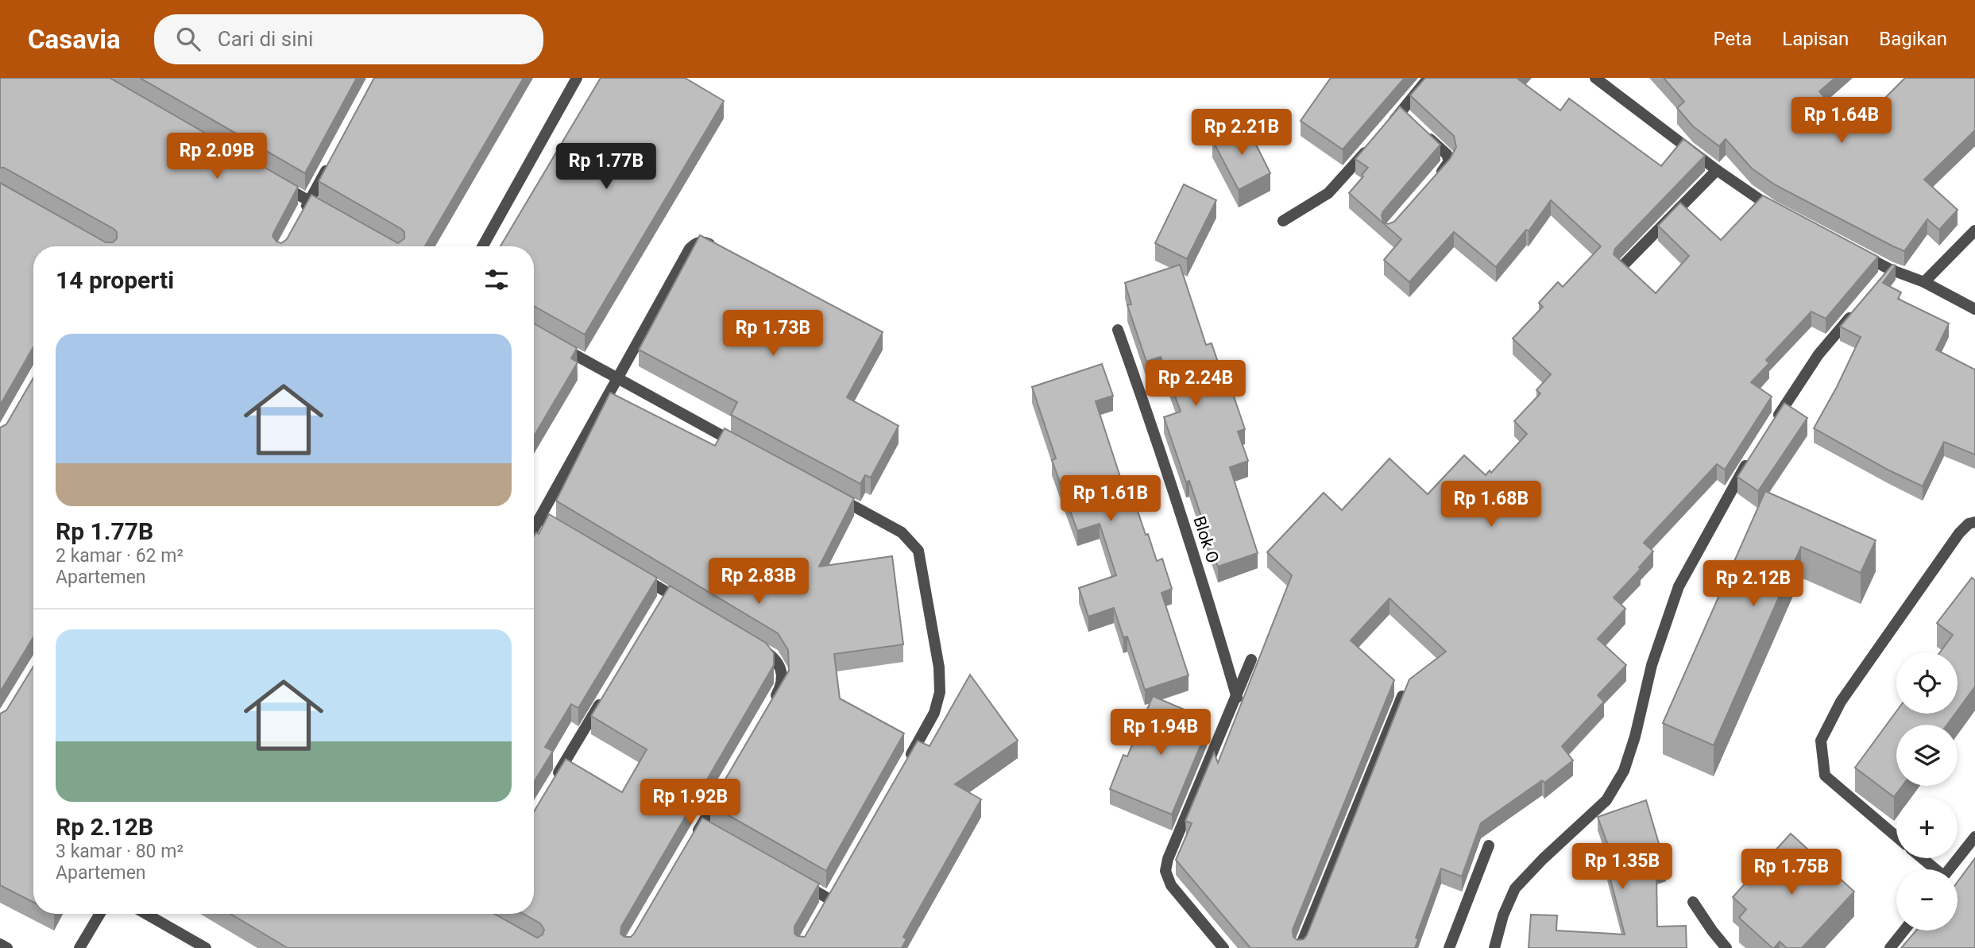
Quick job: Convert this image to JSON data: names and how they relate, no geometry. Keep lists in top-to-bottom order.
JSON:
{
  "streets": {
    "street": ["Blok O"]
  },
  "page": {
    "header": "Casavia",
    "search": "Cari di sini",
    "nav": ["Peta", "Lapisan", "Bagikan"],
    "price": [
      "Rp 1.64B",
      "Rp 2.21B",
      "Rp 2.09B",
      "Rp 1.77B",
      "Rp 1.73B",
      "Rp 2.24B",
      "Rp 1.61B",
      "Rp 1.68B",
      "Rp 2.83B",
      "Rp 2.12B",
      "Rp 1.94B",
      "Rp 1.92B",
      "Rp 1.35B",
      "Rp 1.75B"
    ],
    "heading": "14 properti",
    "list": [
      {
        "name": "Rp 1.77B",
        "note": "2 kamar · 62 m² · Apartemen"
      },
      {
        "name": "Rp 2.12B",
        "note": "3 kamar · 80 m² · Apartemen"
      }
    ],
    "map_buttons": ["+", "−"]
  }
}
